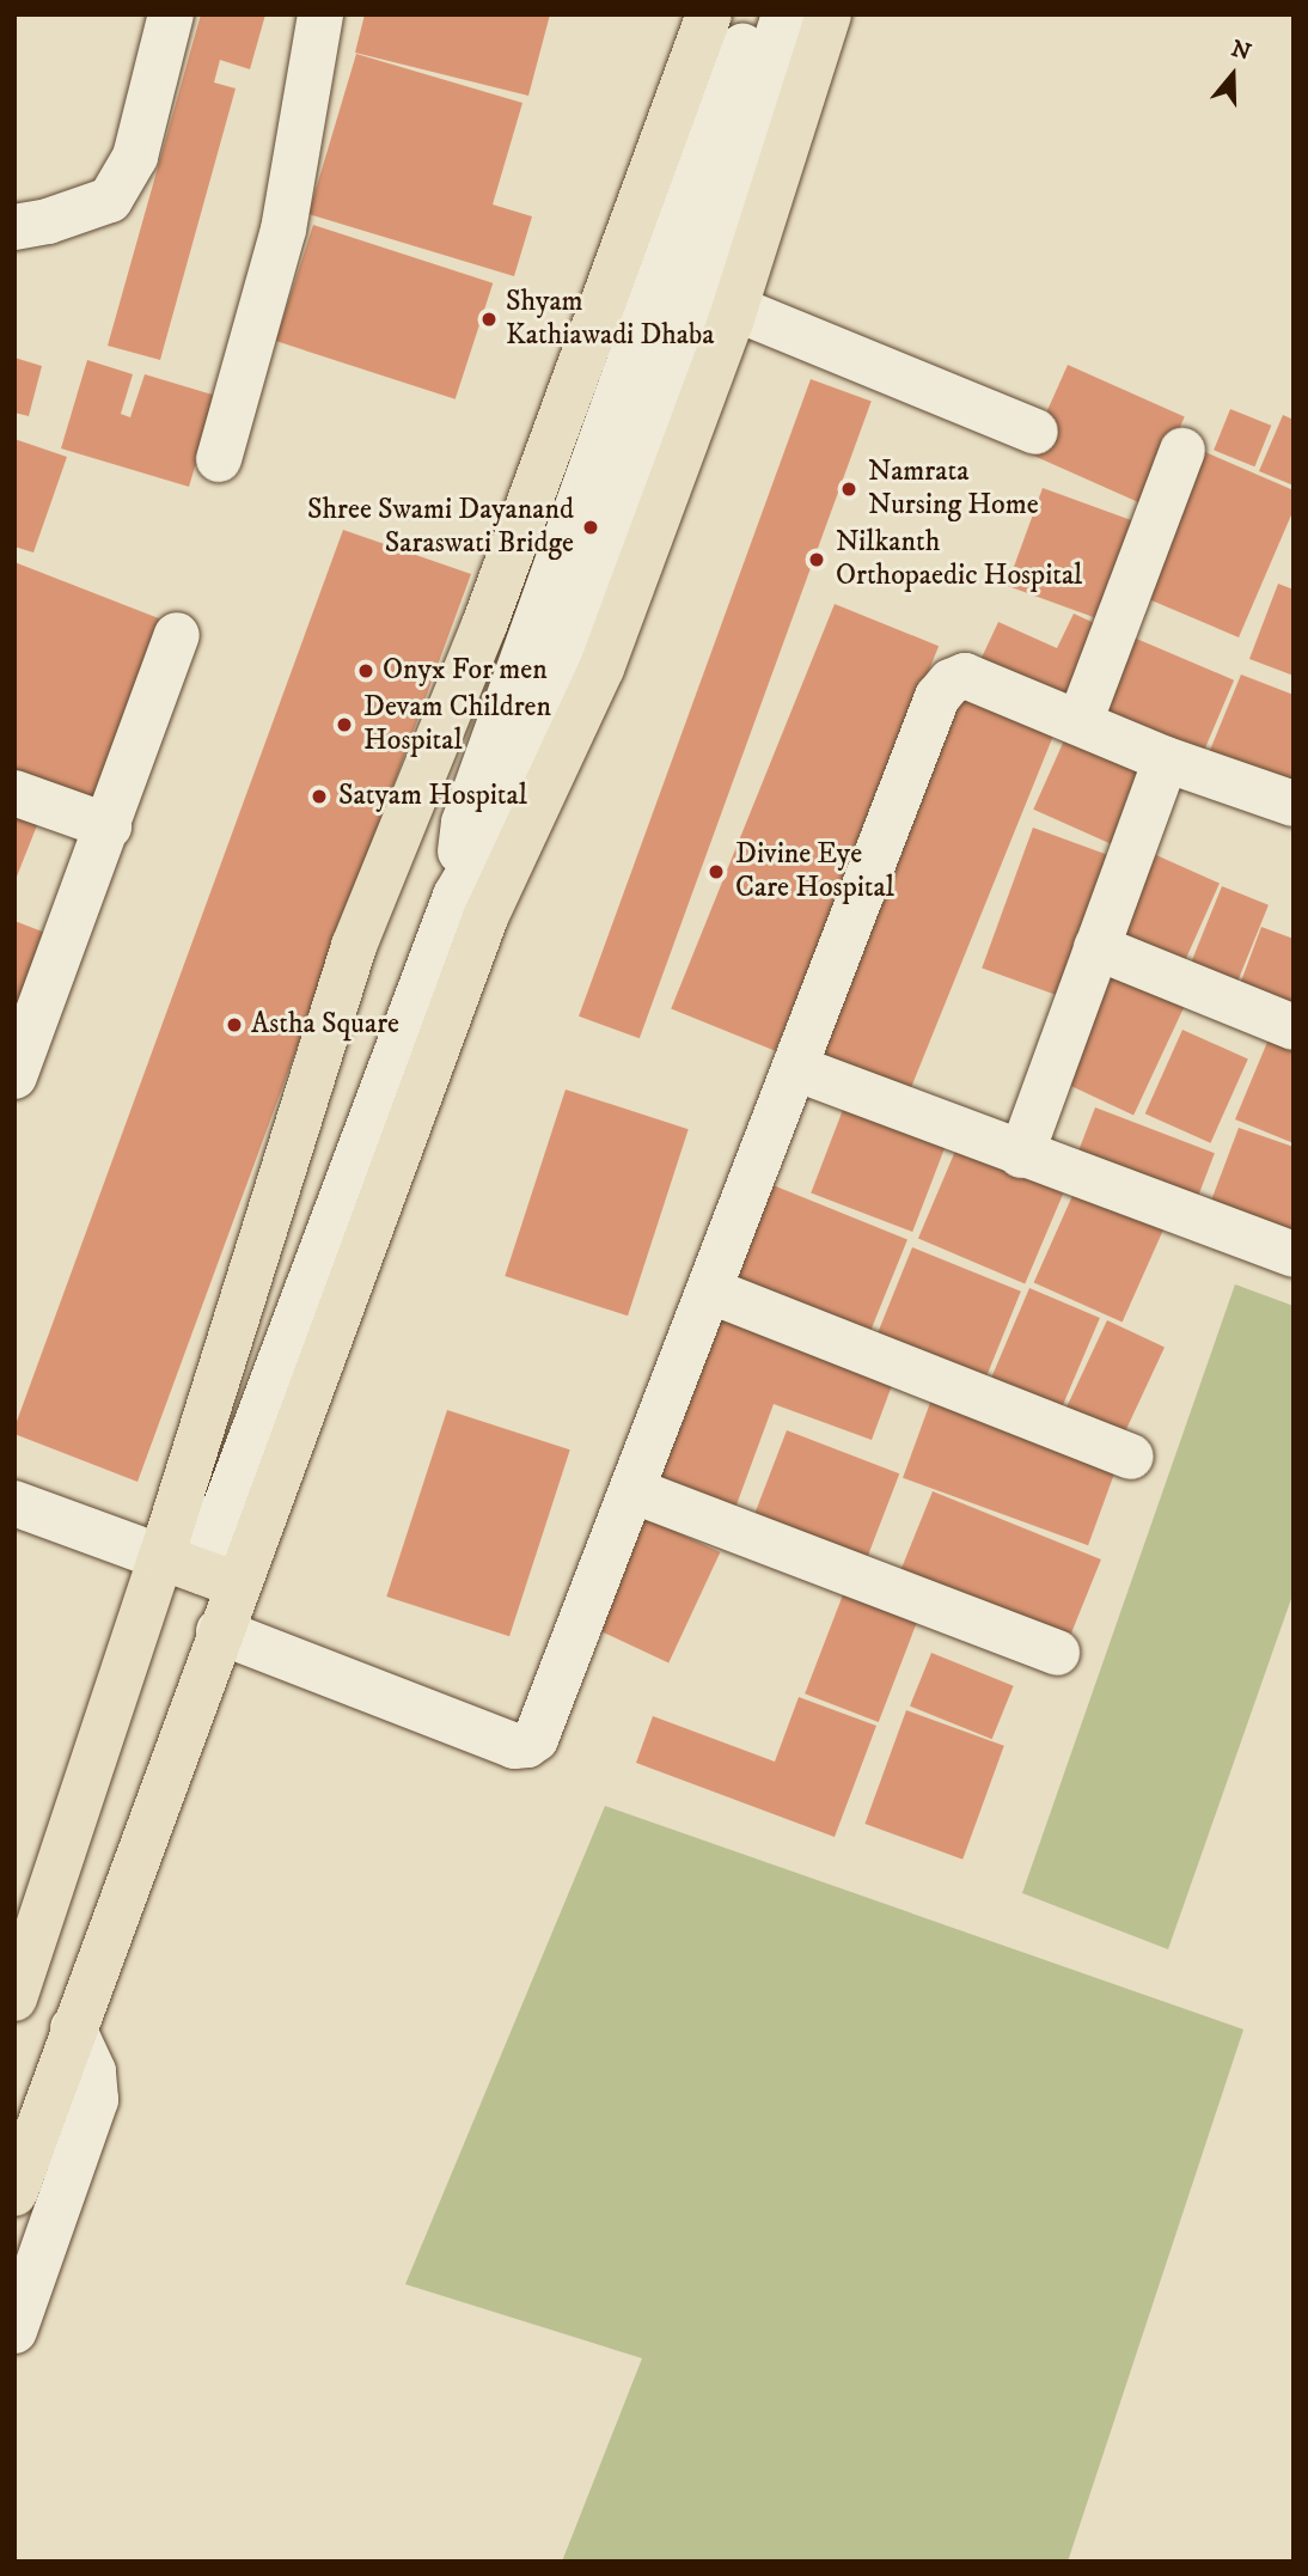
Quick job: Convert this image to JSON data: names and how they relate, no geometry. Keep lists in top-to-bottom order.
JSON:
{
  "places": [
    "Shyam Kathiawadi Dhaba",
    "Namrata Nursing Home",
    "Shree Swami Dayanand Saraswati Bridge",
    "Nilkanth Orthopaedic Hospital",
    "Onyx For men",
    "Devam Children Hospital",
    "Satyam Hospital",
    "Divine Eye Care Hospital",
    "Astha Square"
  ],
  "north": "top"
}
